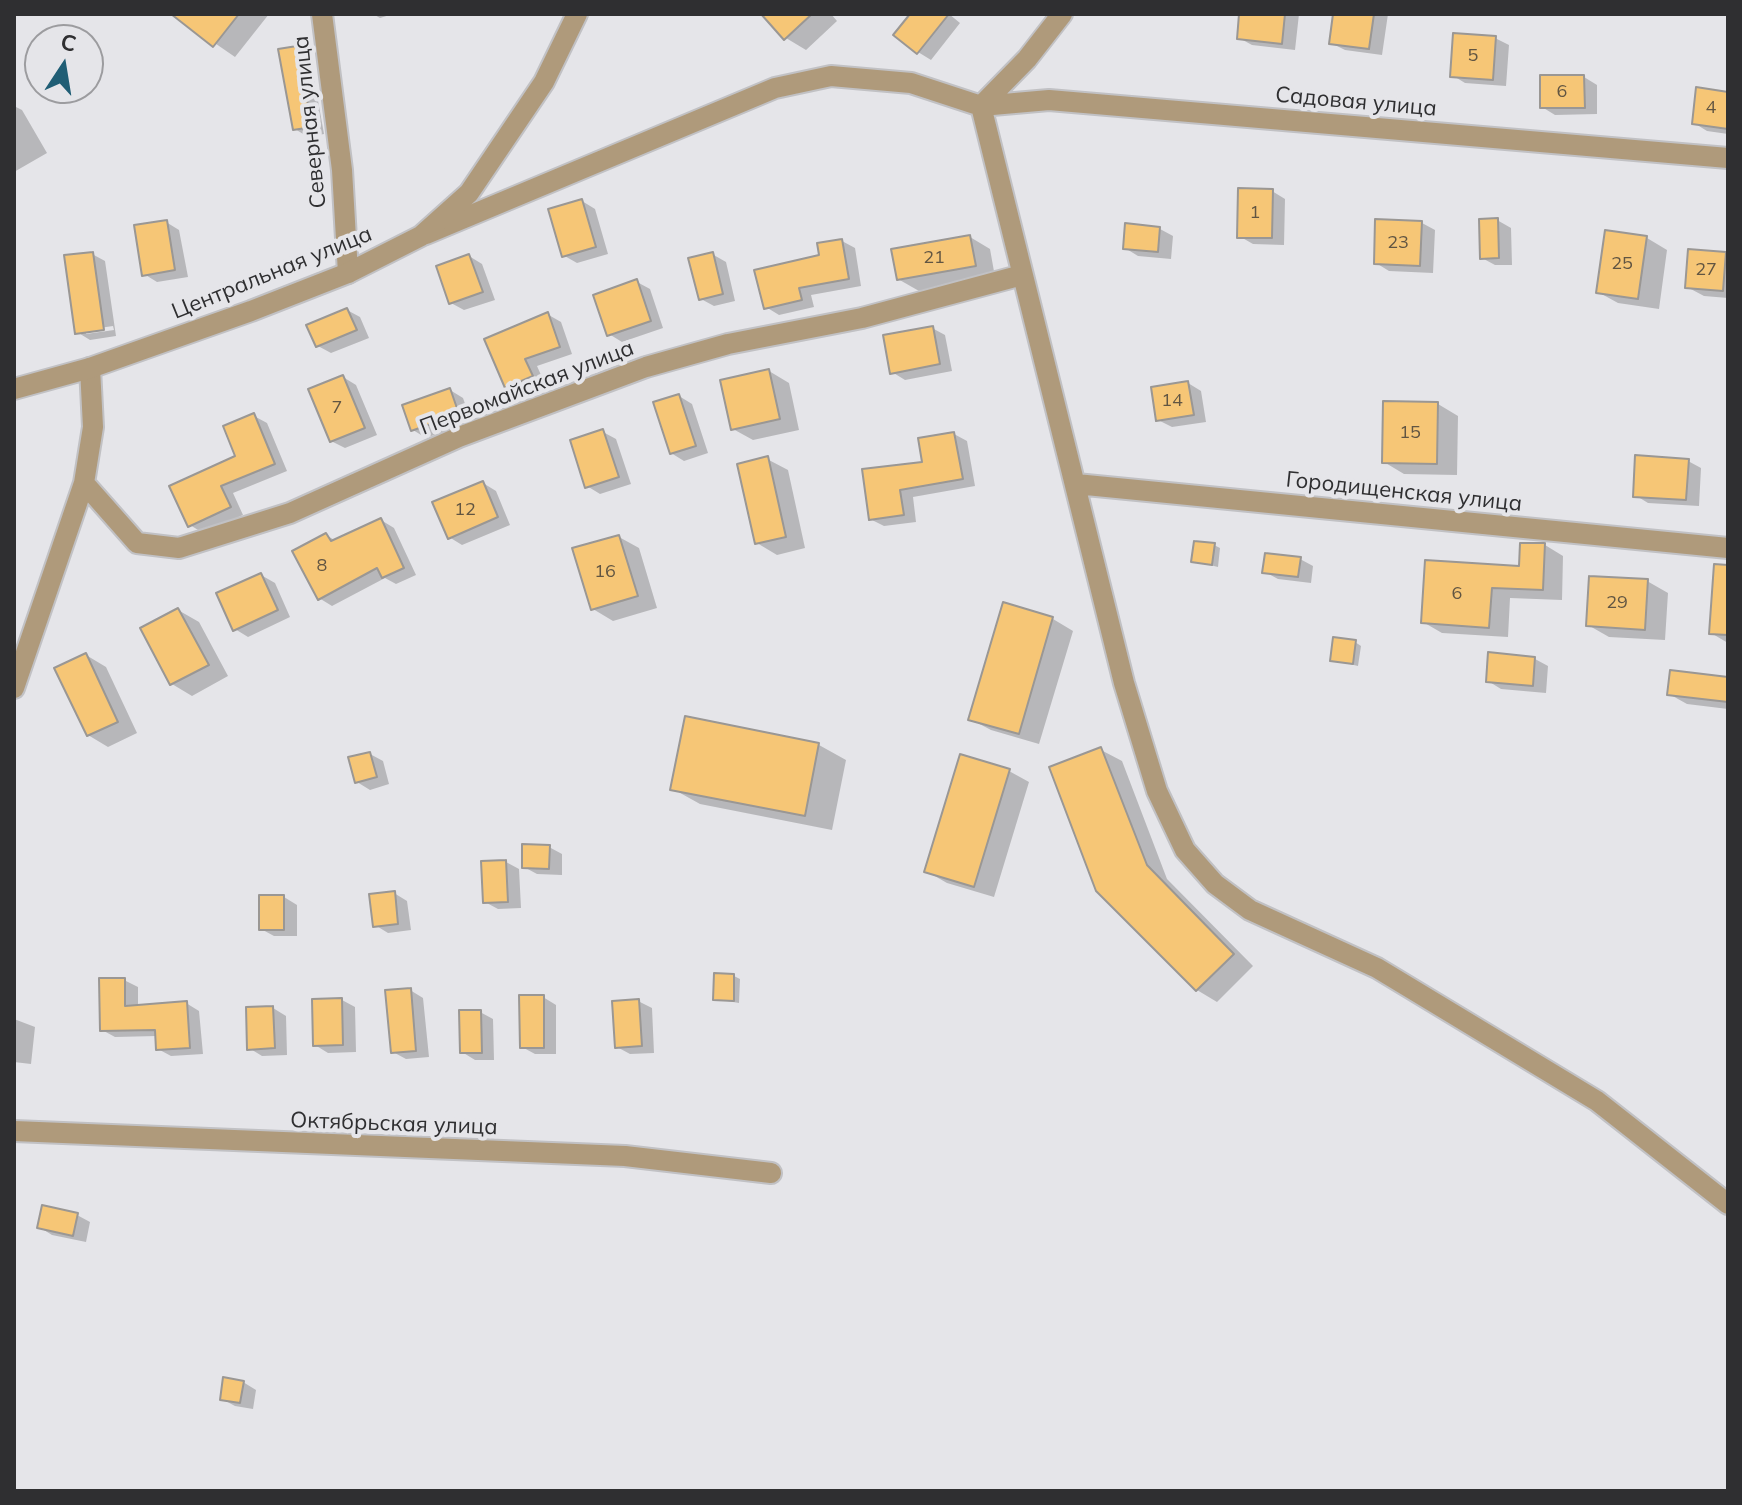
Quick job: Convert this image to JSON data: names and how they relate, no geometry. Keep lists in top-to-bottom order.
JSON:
{
  "streets": {
    "street": [
      "Садовая улица",
      "Северная улица",
      "Центральная улица",
      "Первомайская улица",
      "Городищенская улица",
      "Октябрьская улица"
    ]
  },
  "crossings": [
    ["Северная улица", "Центральная улица"]
  ],
  "house_numbers": [
    "5",
    "6",
    "4",
    "1",
    "23",
    "21",
    "25",
    "27",
    "14",
    "7",
    "15",
    "12",
    "8",
    "16",
    "6",
    "29"
  ],
  "north": "top"
}
